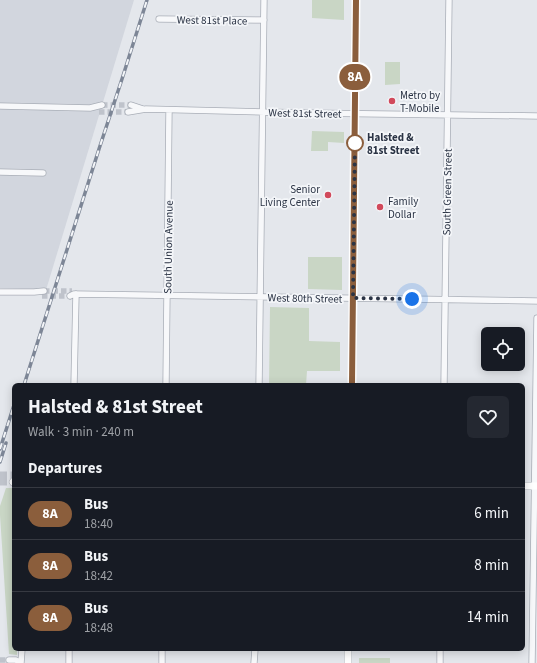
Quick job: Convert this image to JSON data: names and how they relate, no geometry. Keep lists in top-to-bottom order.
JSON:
{
  "streets": {
    "street": [
      "West 81st Place",
      "West 81st Street",
      "South Green Street",
      "South Union Avenue",
      "West 80th Street"
    ]
  },
  "crossings": [
    ["West 81st Street", "South Green Street"],
    ["West 81st Street", "South Union Avenue"],
    ["South Green Street", "West 80th Street"],
    ["South Union Avenue", "West 80th Street"]
  ],
  "places": [
    "Metro by T-Mobile",
    "Halsted & 81st Street",
    "Senior Living Center",
    "Family Dollar"
  ],
  "lines": ["bus line 8A"],
  "page": {
    "on_map": "8A",
    "heading": [
      ["Halsted & 81st Street", "Walk · 3 min · 240 m"],
      "Departures"
    ],
    "list": [
      {
        "mark": "8A",
        "name": "Bus",
        "note": "18:40",
        "value": "6 min"
      },
      {
        "mark": "8A",
        "name": "Bus",
        "note": "18:42",
        "value": "8 min"
      },
      {
        "mark": "8A",
        "name": "Bus",
        "note": "18:48",
        "value": "14 min"
      }
    ]
  }
}
